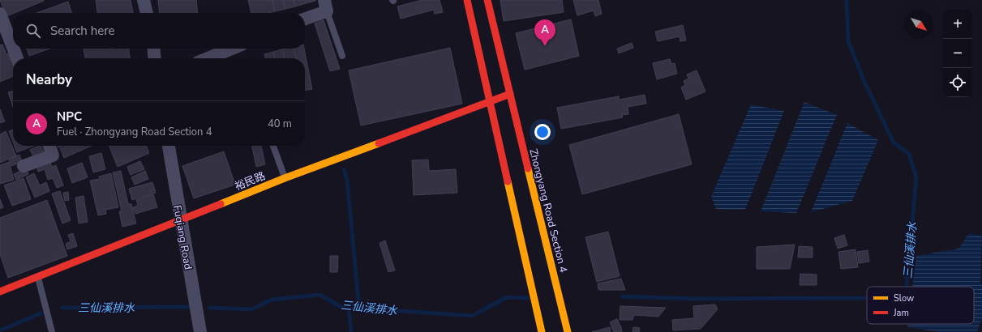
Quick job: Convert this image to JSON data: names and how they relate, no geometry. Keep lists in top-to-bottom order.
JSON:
{
  "streets": {
    "street": ["裕民路", "Zhongyang Road Section 4", "Fuqiang Road"]
  },
  "crossings": [
    ["裕民路", "Zhongyang Road Section 4"],
    ["裕民路", "Fuqiang Road"]
  ],
  "water": ["三仙溪排水"],
  "legend": ["Slow", "Jam"],
  "north": "bottom right",
  "page": {
    "map_buttons": ["+", "−"],
    "search": "Search here",
    "pins": "A",
    "heading": "Nearby",
    "list": [
      {
        "mark": "A",
        "name": "NPC",
        "note": "Fuel · Zhongyang Road Section 4",
        "value": "40 m"
      }
    ]
  }
}
